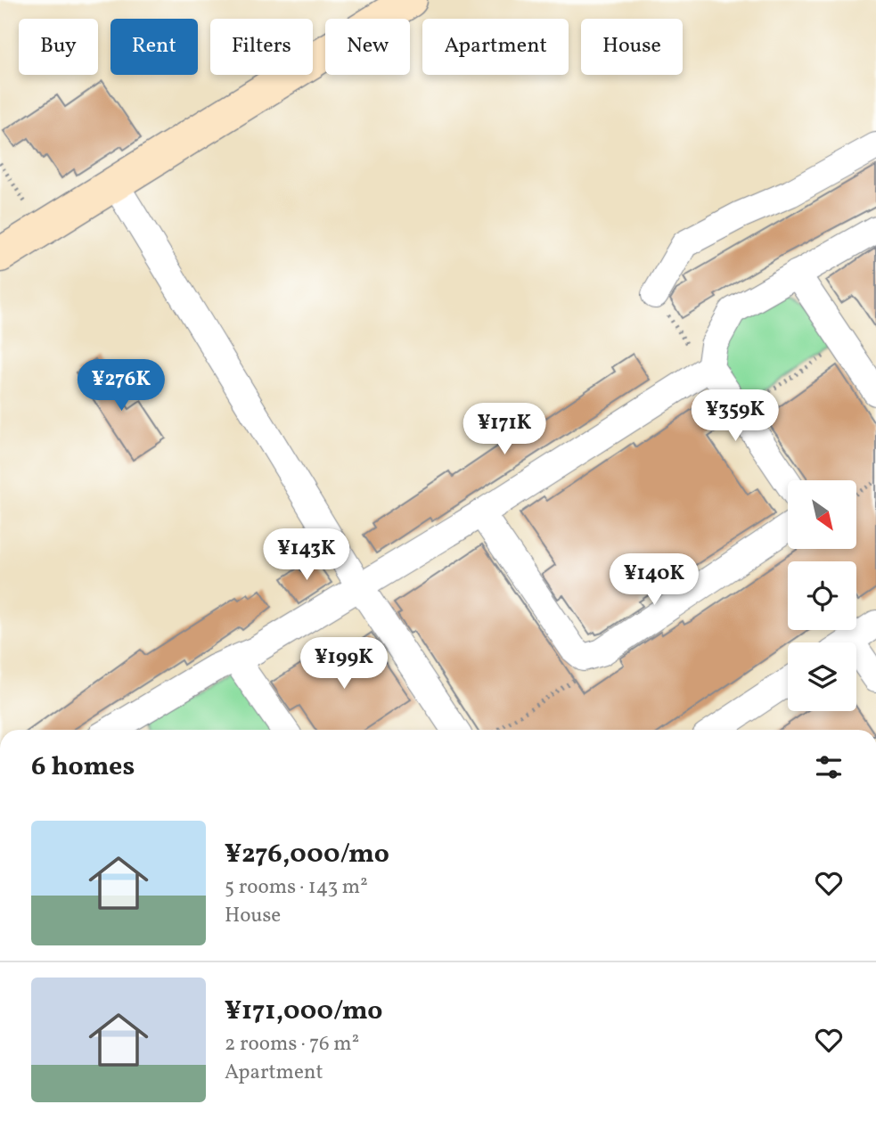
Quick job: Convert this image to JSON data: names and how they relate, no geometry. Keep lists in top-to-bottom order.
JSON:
{
  "north": "bottom right",
  "page": {
    "chip": [
      "Buy",
      "Rent",
      "Filters",
      "New",
      "Apartment",
      "House"
    ],
    "price": [
      "¥276K",
      "¥359K",
      "¥171K",
      "¥143K",
      "¥140K",
      "¥199K"
    ],
    "heading": "6 homes",
    "list": [
      {
        "name": "¥276,000/mo",
        "note": "5 rooms · 143 m² · House"
      },
      {
        "name": "¥171,000/mo",
        "note": "2 rooms · 76 m² · Apartment"
      }
    ]
  }
}
